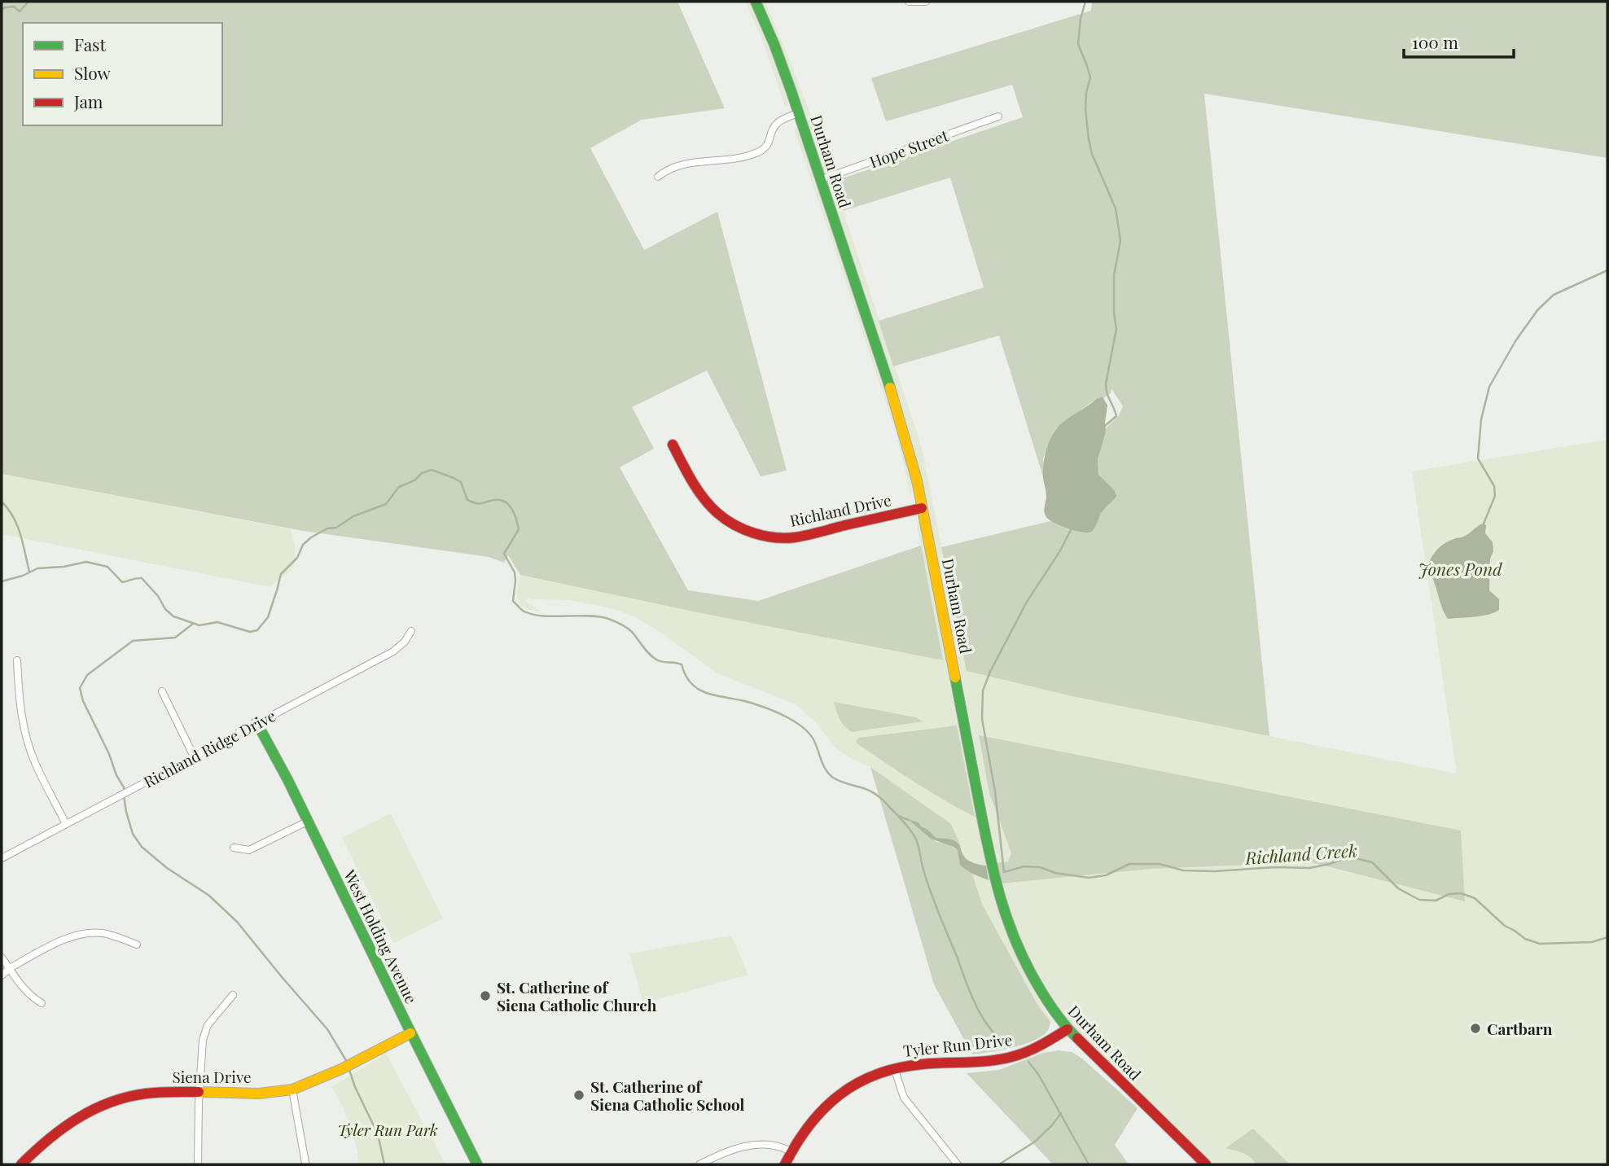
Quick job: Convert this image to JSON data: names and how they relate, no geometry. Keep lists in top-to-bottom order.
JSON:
{
  "streets": {
    "street": [
      "Hope Street",
      "Durham Road",
      "Richland Drive",
      "Richland Ridge Drive",
      "West Holding Avenue",
      "Tyler Run Drive",
      "Siena Drive"
    ]
  },
  "crossings": [
    ["Hope Street", "Durham Road"],
    ["Durham Road", "Richland Drive"],
    ["Durham Road", "Tyler Run Drive"],
    ["Richland Ridge Drive", "West Holding Avenue"],
    ["West Holding Avenue", "Siena Drive"]
  ],
  "water": ["Jones Pond", "Richland Creek"],
  "parks": ["Tyler Run Park"],
  "places": ["St. Catherine of Siena Catholic Church", "Cartbarn", "St. Catherine of Siena Catholic School"],
  "legend": ["Fast", "Slow", "Jam"],
  "scale_bar": "100 m"
}
